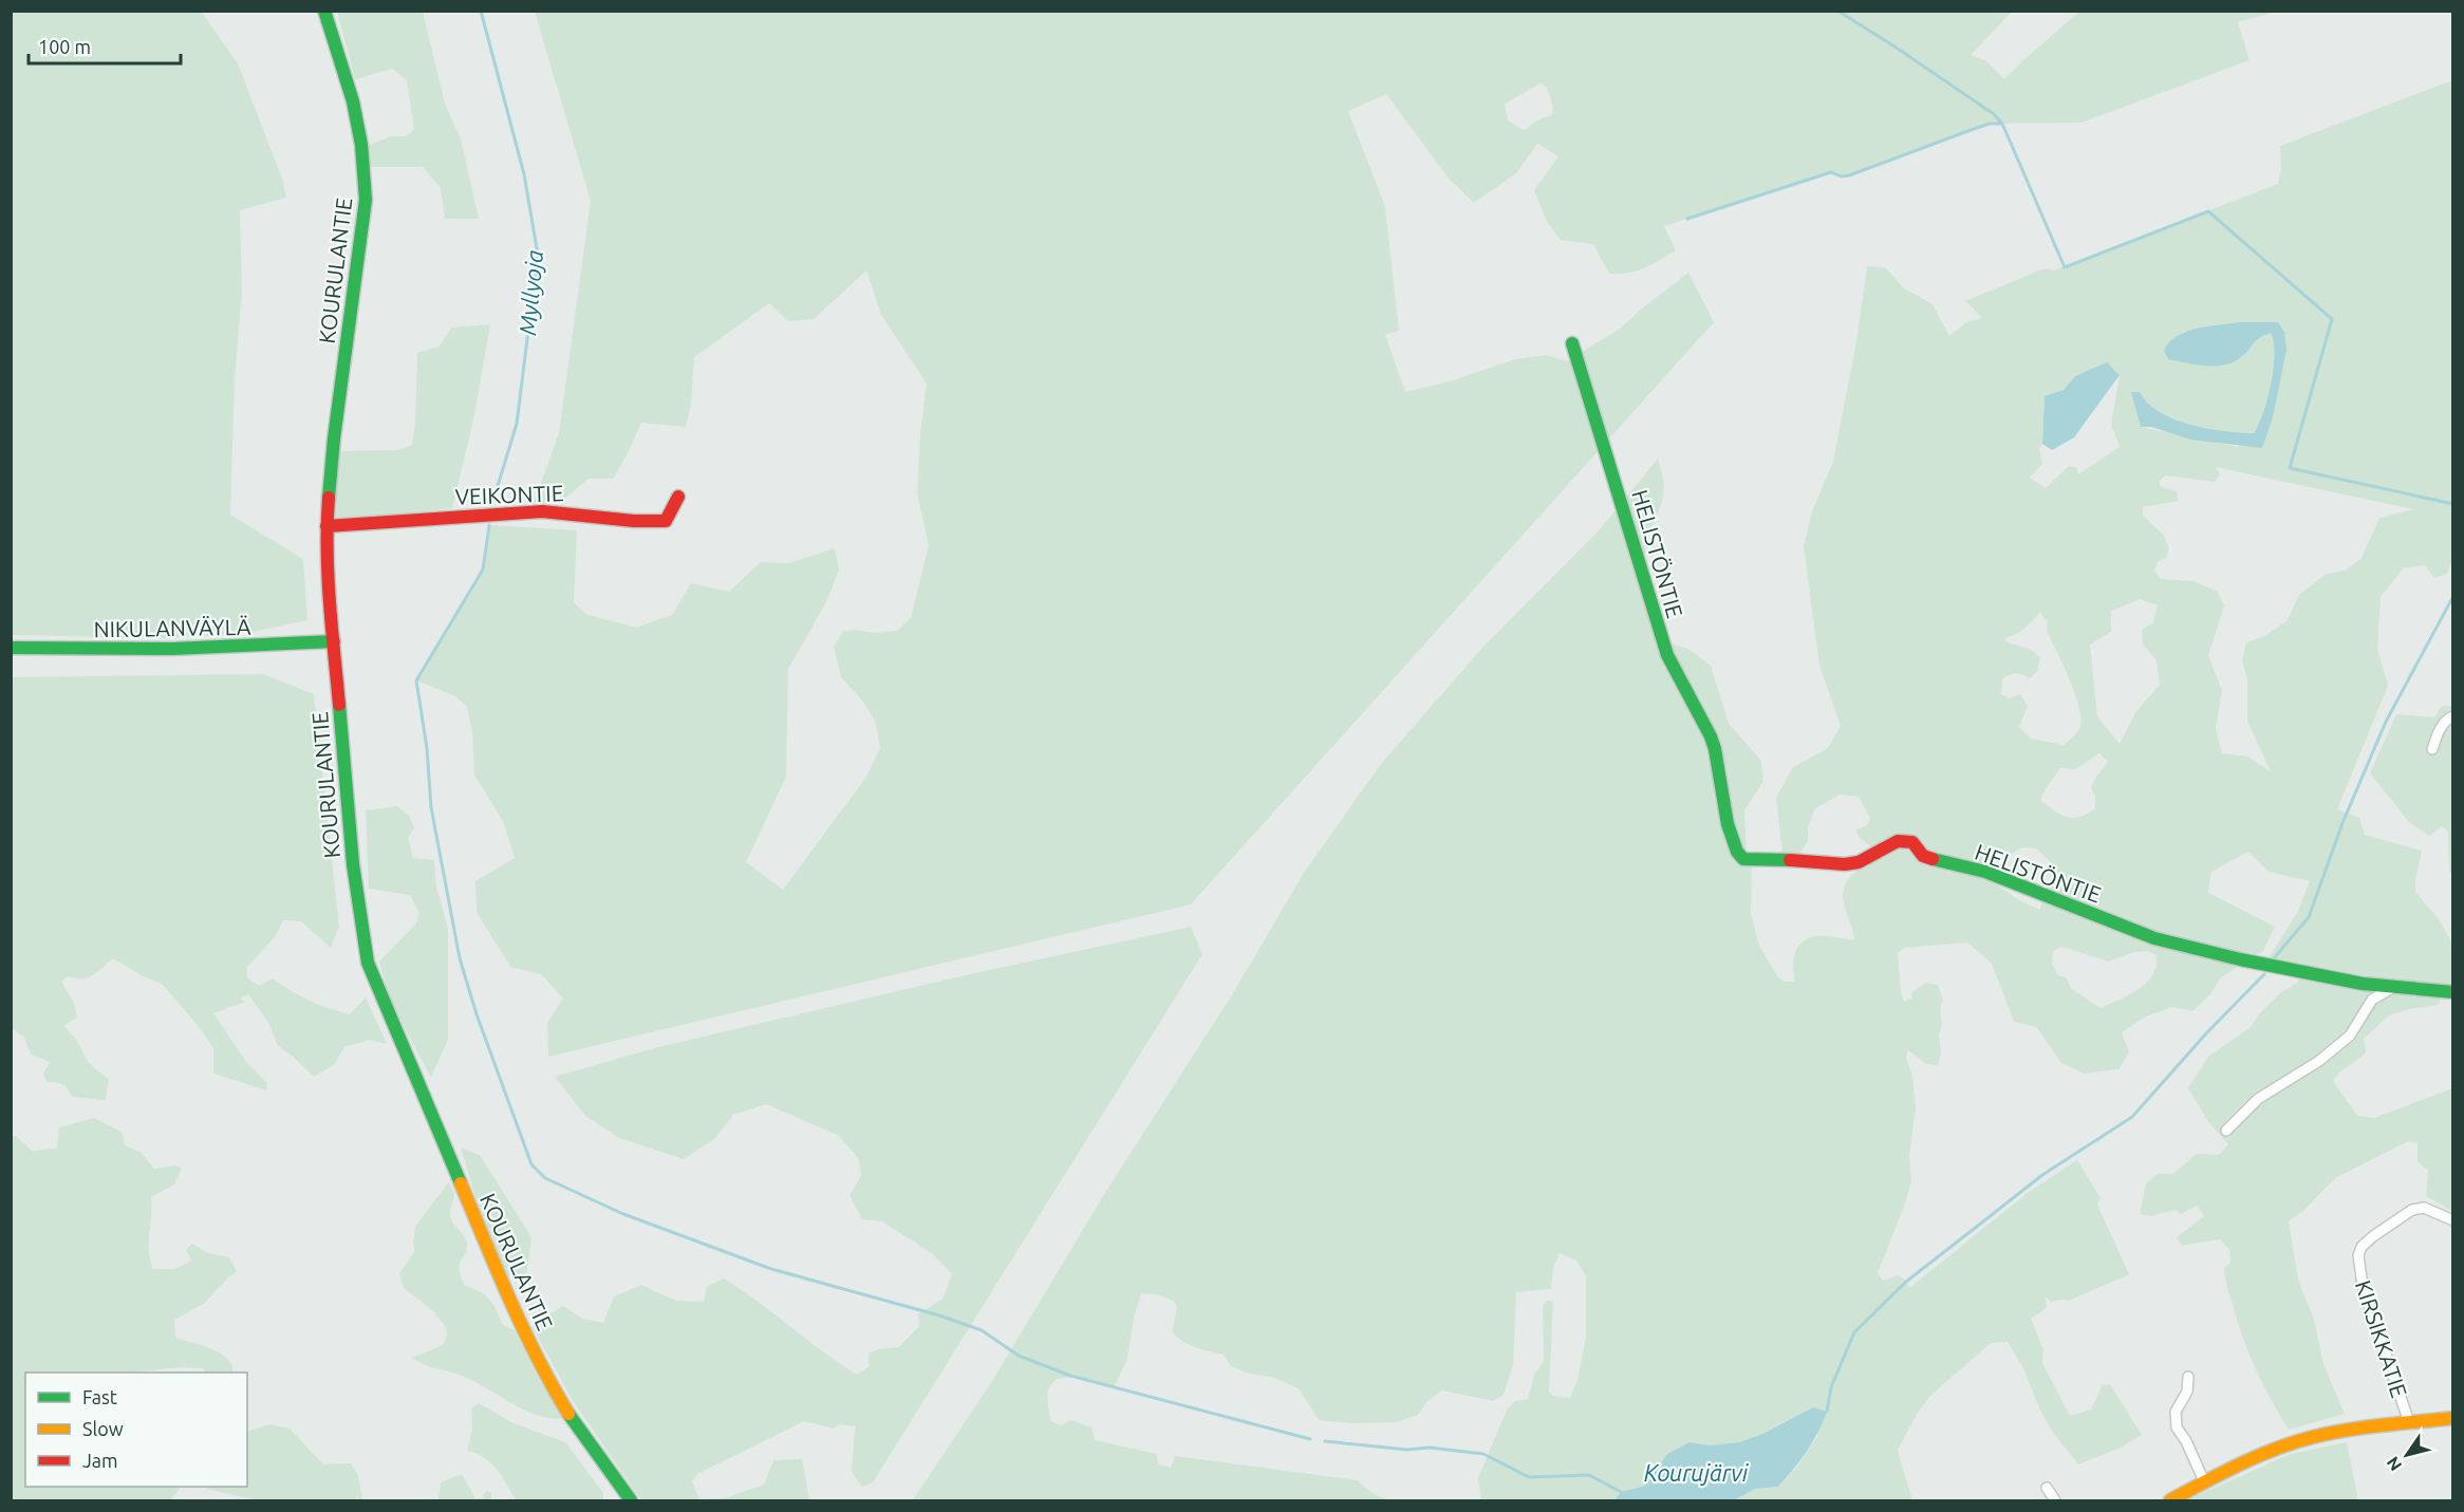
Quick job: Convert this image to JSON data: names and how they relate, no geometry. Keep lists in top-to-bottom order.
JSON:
{
  "streets": {
    "street": [
      "KOURULANTIE",
      "VEIKONTIE",
      "HELISTÖNTIE",
      "NIKULANVÄYLÄ",
      "KIRSIKKATIE"
    ]
  },
  "crossings": [
    ["KOURULANTIE", "VEIKONTIE"],
    ["KOURULANTIE", "NIKULANVÄYLÄ"]
  ],
  "water": ["Myllyoja", "Kourujärvi"],
  "legend": ["Fast", "Slow", "Jam"],
  "scale_bar": "100 m",
  "north": "bottom left"
}
